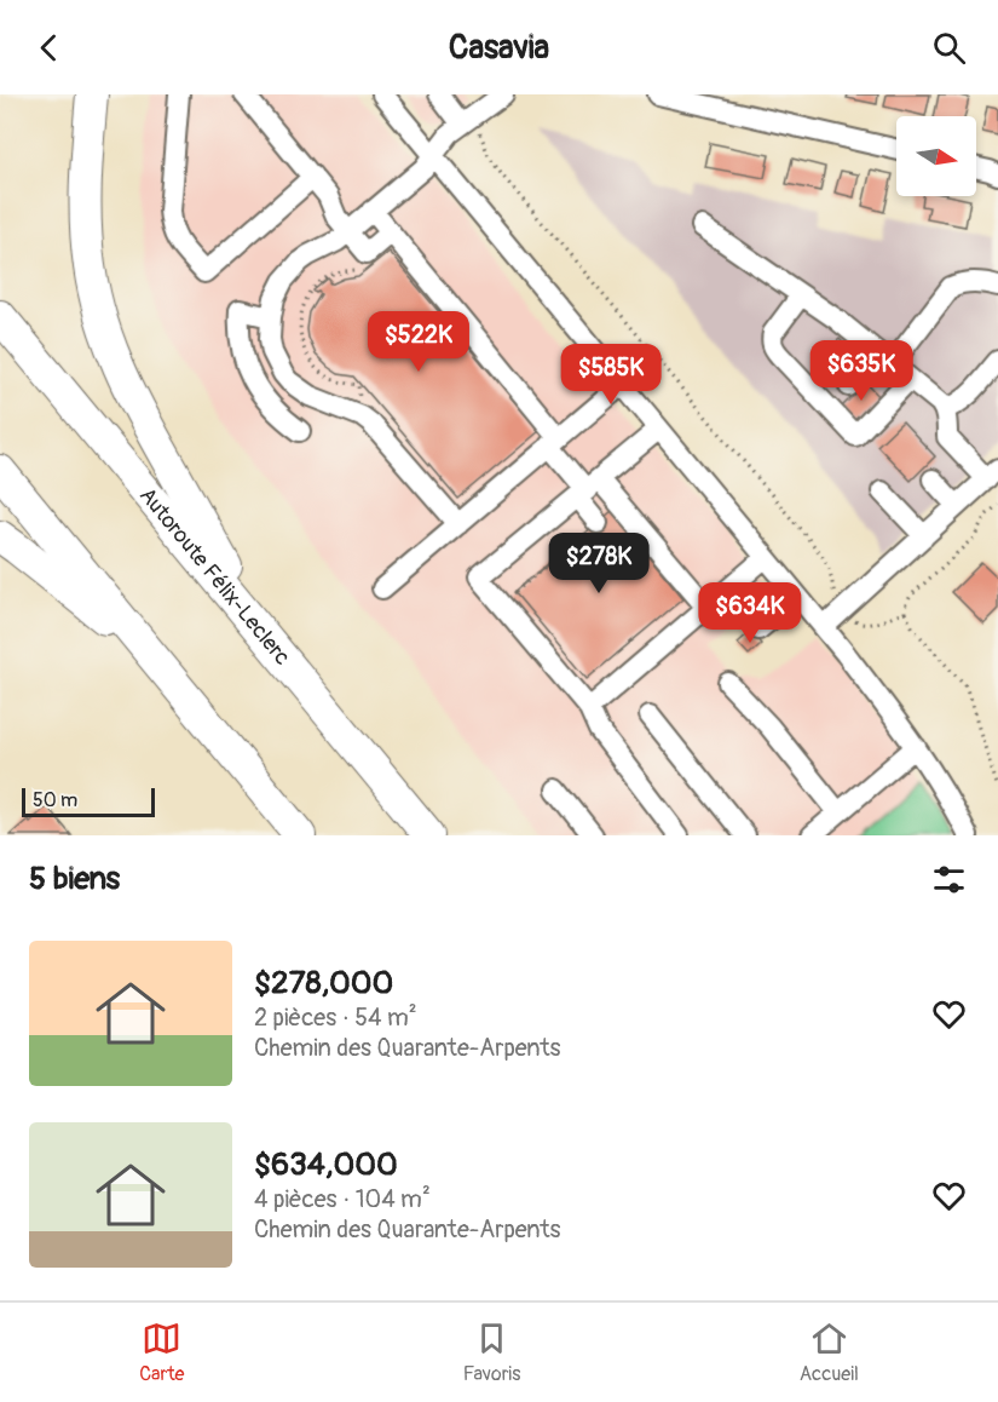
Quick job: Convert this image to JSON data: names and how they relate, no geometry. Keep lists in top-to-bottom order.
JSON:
{
  "streets": {
    "highway": ["Autoroute Félix-Leclerc"]
  },
  "scale_bar": "50 m",
  "north": "right",
  "page": {
    "header": "Casavia",
    "price": [
      "$522K",
      "$635K",
      "$585K",
      "$278K",
      "$634K"
    ],
    "scale": "50 m",
    "heading": "5 biens",
    "list": [
      {
        "name": "$278,000",
        "note": "2 pièces · 54 m² · Chemin des Quarante-Arpents"
      },
      {
        "name": "$634,000",
        "note": "4 pièces · 104 m² · Chemin des Quarante-Arpents"
      }
    ],
    "tabs": ["Carte", "Favoris", "Accueil"]
  }
}
